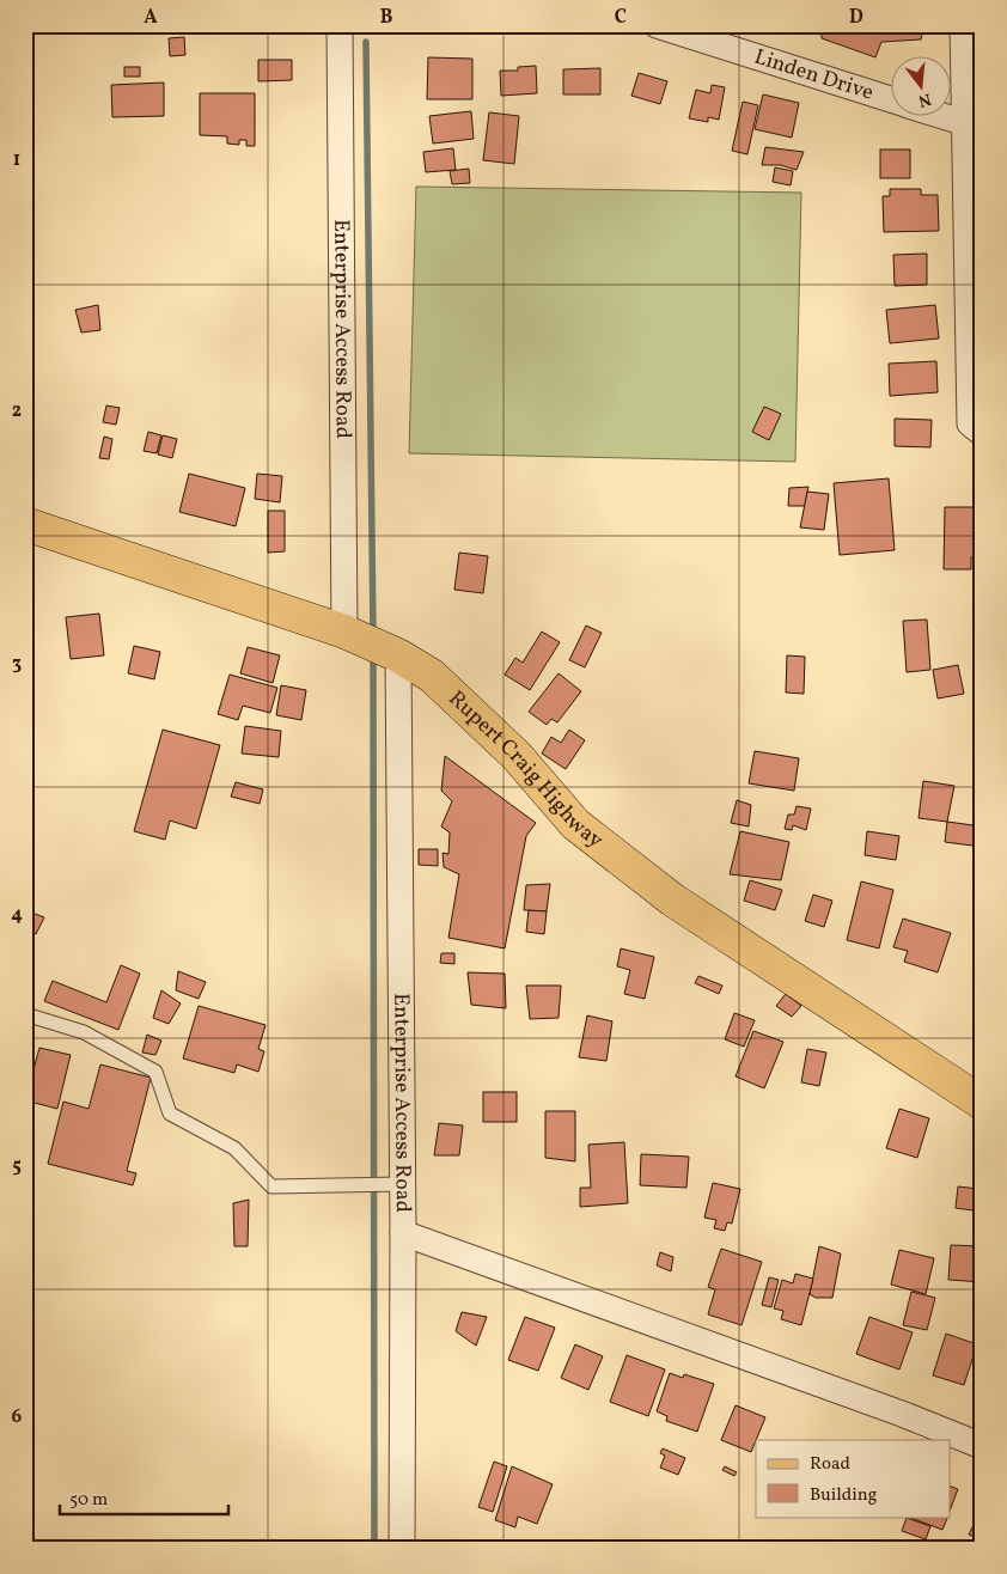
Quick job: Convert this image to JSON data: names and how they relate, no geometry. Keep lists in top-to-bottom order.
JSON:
{
  "streets": {
    "main road": ["Rupert Craig Highway"],
    "street": ["Linden Drive", "Enterprise Access Road"]
  },
  "crossings": [
    ["Enterprise Access Road", "Rupert Craig Highway"]
  ],
  "legend": ["Road", "Building"],
  "scale_bar": "50 m",
  "north": "bottom",
  "grid": {
    "columns": [
      "A",
      "B",
      "C",
      "D"
    ],
    "rows": [
      "1",
      "2",
      "3",
      "4",
      "5",
      "6"
    ]
  }
}
